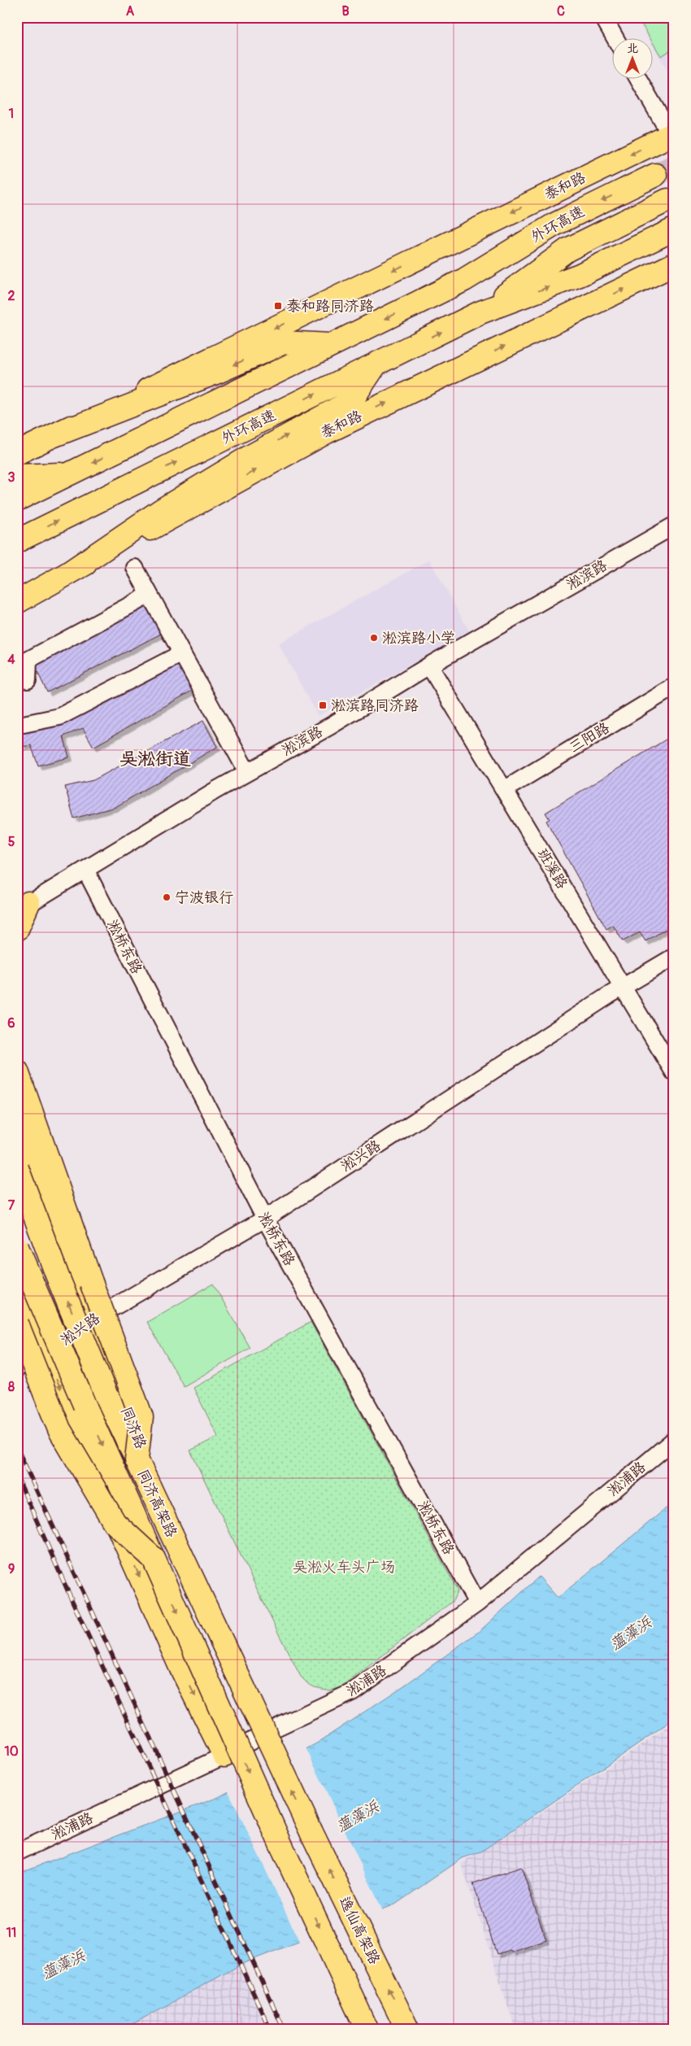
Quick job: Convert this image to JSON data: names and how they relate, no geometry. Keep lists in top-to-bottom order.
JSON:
{
  "streets": {
    "main road": [
      "泰和路",
      "外环高速",
      "同济路",
      "同济高架路",
      "逸仙高架路"
    ],
    "street": [
      "淞滨路",
      "三阳路",
      "班溪路",
      "淞桥东路",
      "淞兴路",
      "淞浦路"
    ]
  },
  "crossings": [
    ["淞滨路", "班溪路"],
    ["淞滨路", "淞桥东路"],
    ["三阳路", "班溪路"],
    ["班溪路", "淞兴路"],
    ["淞桥东路", "淞兴路"],
    ["淞桥东路", "淞浦路"],
    ["淞兴路", "同济路"],
    ["同济路", "淞浦路"],
    ["同济高架路", "逸仙高架路"]
  ],
  "one_way": ["逸仙高架路"],
  "districts": ["吴淞街道"],
  "water": ["蕰藻浜"],
  "parks": ["吴淞火车头广场"],
  "places": {
    "transit": ["泰和路同济路", "淞滨路同济路"],
    "other": ["淞滨路小学", "宁波银行"]
  },
  "north": "top",
  "grid": {
    "columns": ["A", "B", "C"],
    "rows": [
      "1",
      "2",
      "3",
      "4",
      "5",
      "6",
      "7",
      "8",
      "9",
      "10",
      "11"
    ]
  }
}
